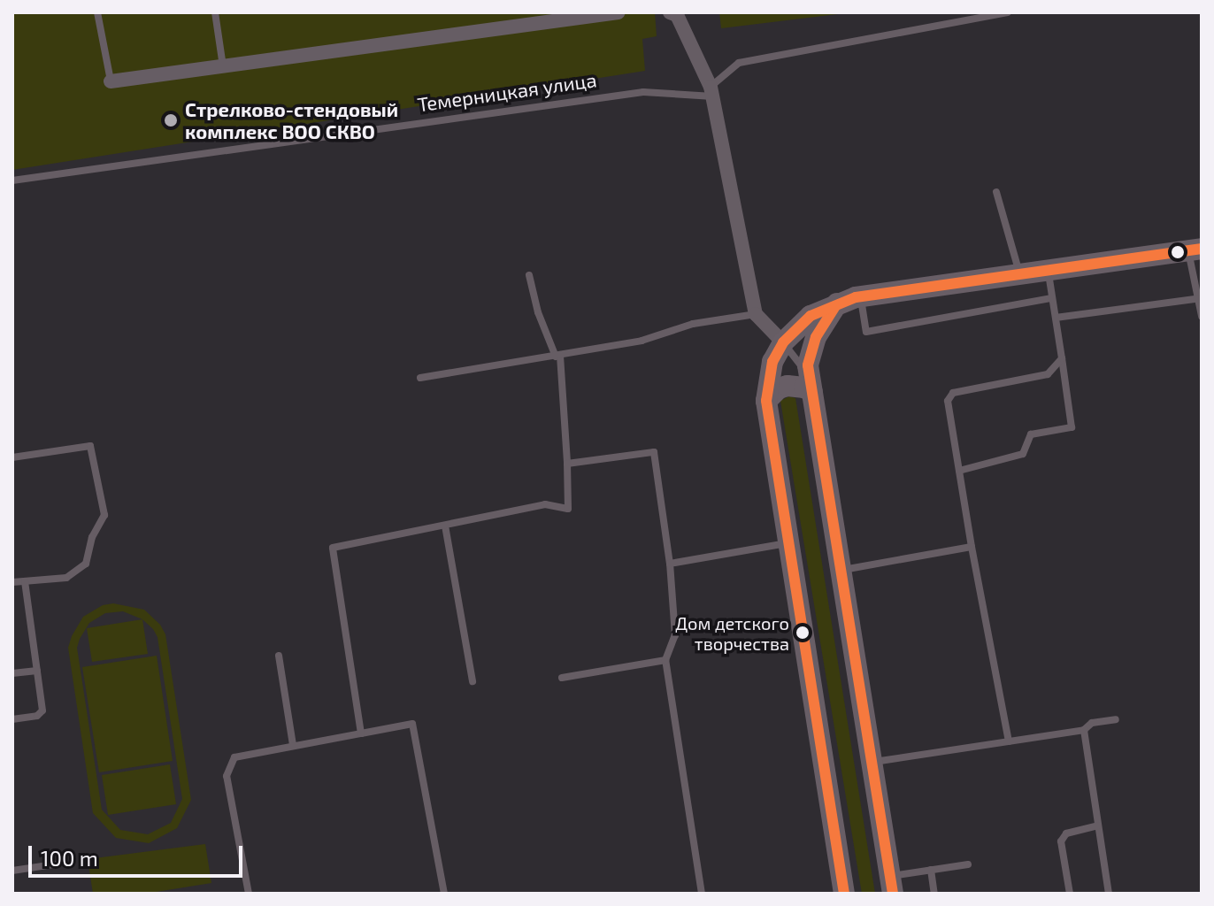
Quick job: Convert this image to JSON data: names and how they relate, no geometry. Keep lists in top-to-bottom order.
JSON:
{
  "streets": {
    "lane": ["Темерницкая улица"]
  },
  "places": ["Стрелково-стендовый комплекс ВОО СКВО", "Дом детского творчества"],
  "scale_bar": "100 m"
}
